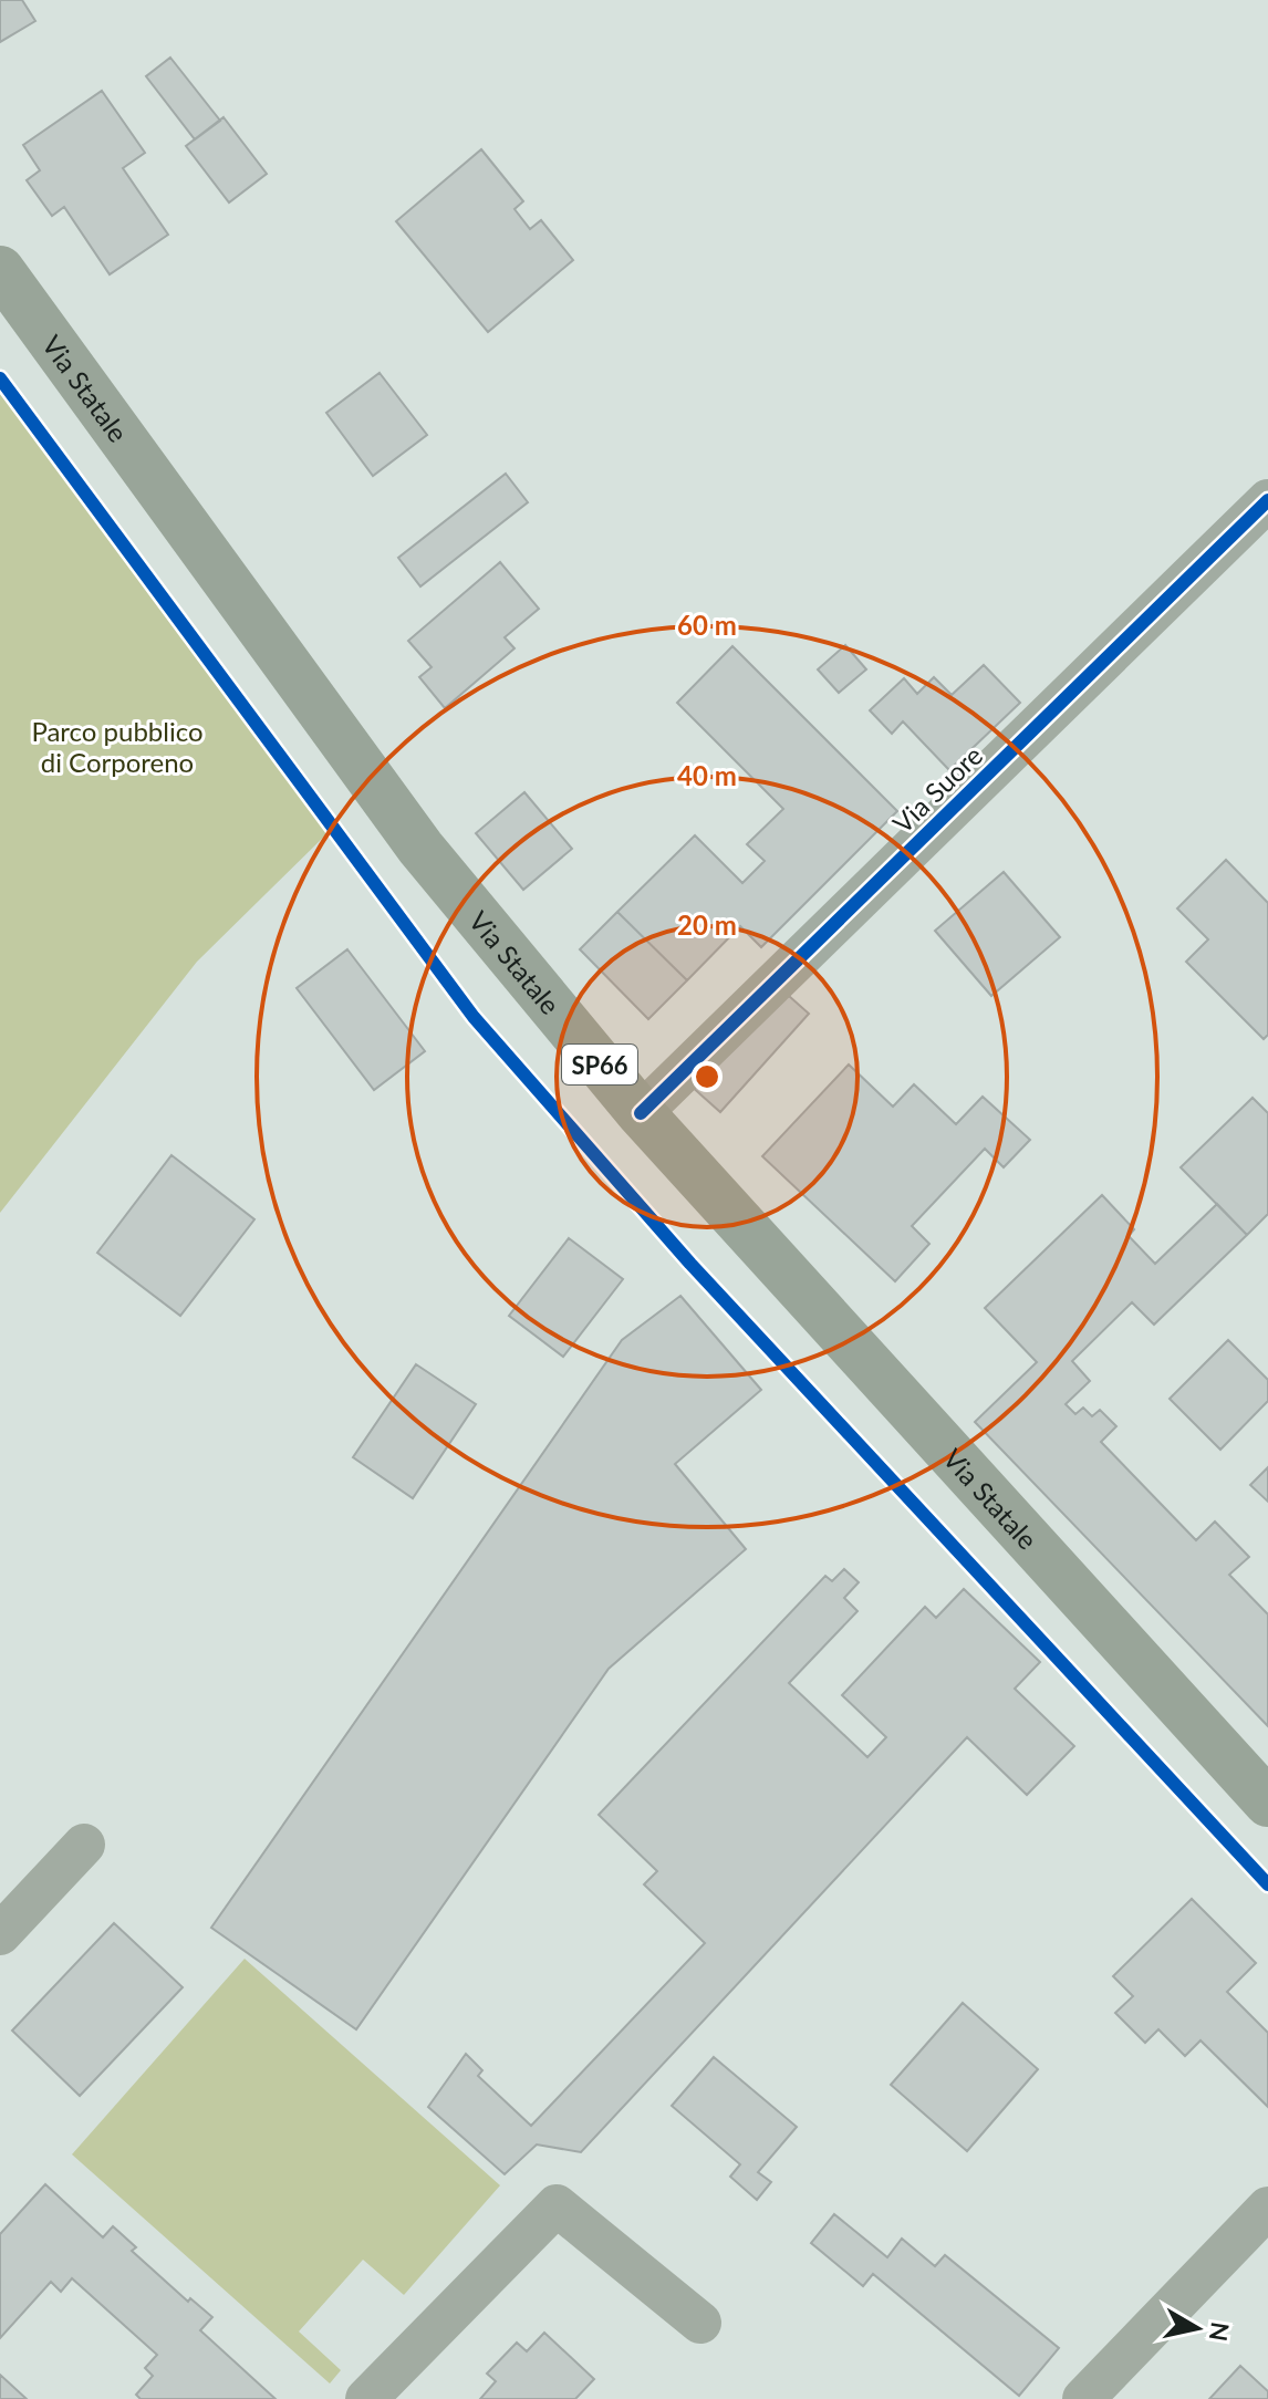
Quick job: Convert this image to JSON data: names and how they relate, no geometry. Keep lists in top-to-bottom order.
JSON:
{
  "streets": {
    "main road": ["Via Statale", "SP66"],
    "street": ["Via Suore"]
  },
  "crossings": [
    ["Via Statale", "Via Suore"]
  ],
  "parks": ["Parco pubblico di Corporeno"],
  "north": "right",
  "rings": ["60 m", "40 m", "20 m"]
}
